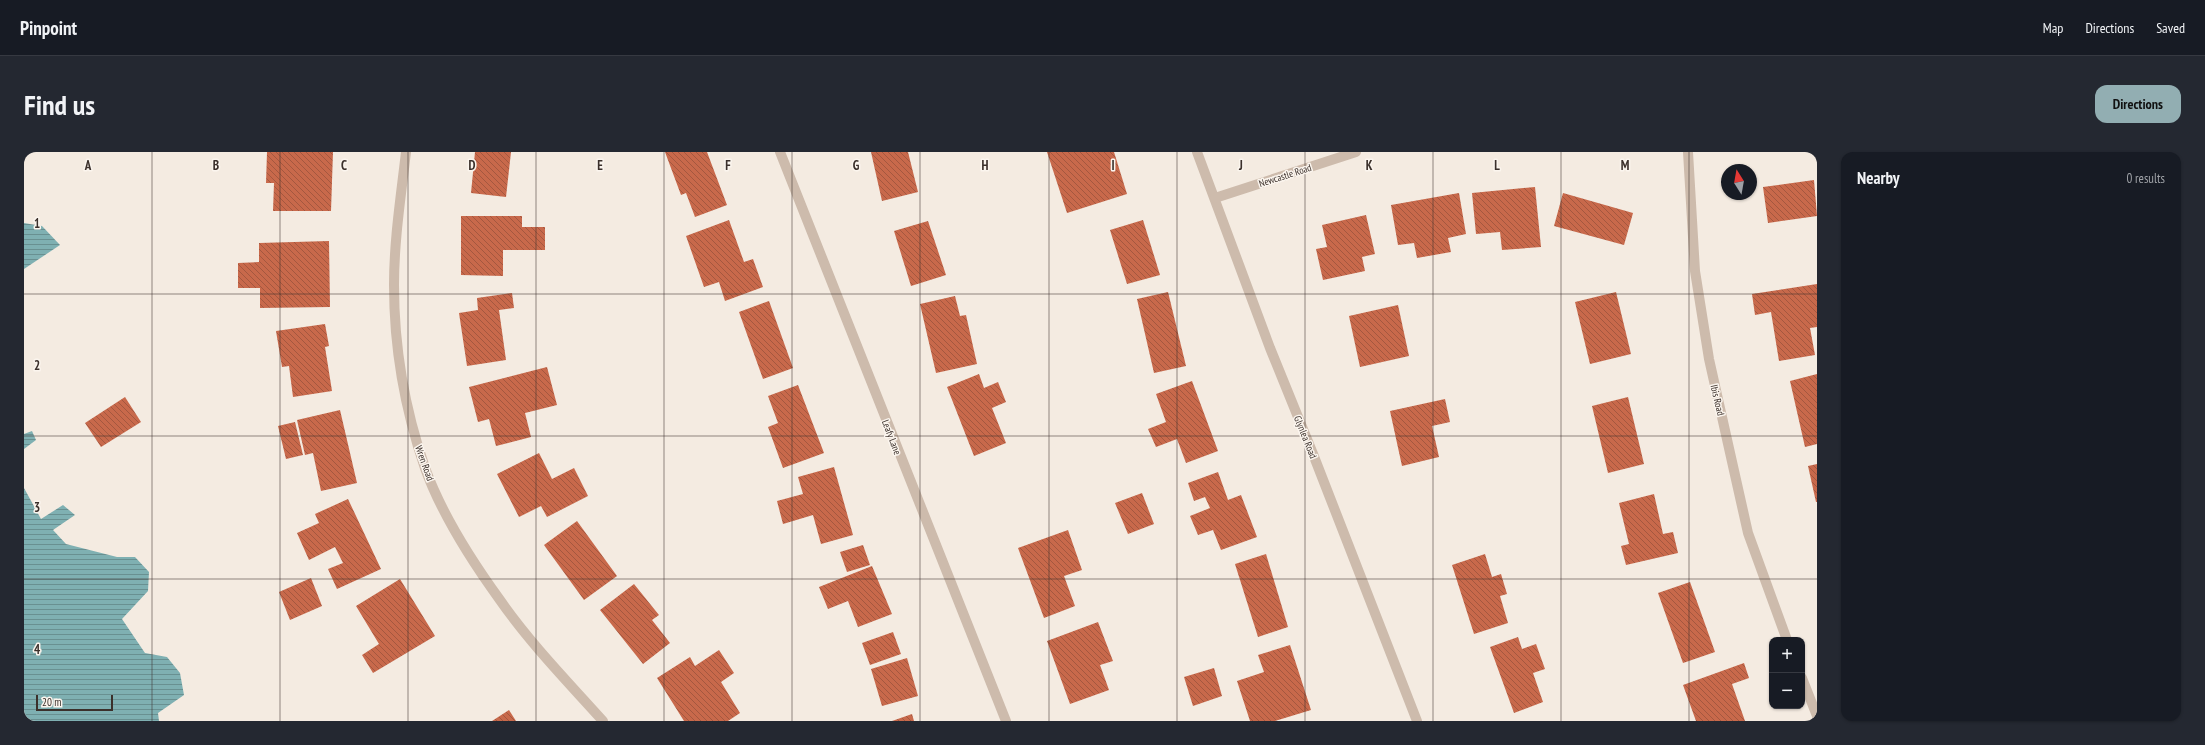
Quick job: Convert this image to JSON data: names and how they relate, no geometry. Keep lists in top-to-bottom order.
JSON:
{
  "streets": {
    "street": [
      "Newcastle Road",
      "Ibis Road",
      "Leafy Lane",
      "Glynlea Road",
      "Wren Road"
    ]
  },
  "crossings": [
    ["Newcastle Road", "Glynlea Road"]
  ],
  "scale_bar": "20 m",
  "north": "top",
  "page": {
    "header": "Pinpoint",
    "nav": ["Map", "Directions", "Saved"],
    "buttons": "Directions",
    "title": "Find us",
    "heading": ["Nearby", "0 results"],
    "map_buttons": ["+", "−"],
    "scale": "20 m"
  },
  "grid": {
    "columns": [
      "A",
      "B",
      "C",
      "D",
      "E",
      "F",
      "G",
      "H",
      "I",
      "J",
      "K",
      "L",
      "M"
    ],
    "rows": [
      "1",
      "2",
      "3",
      "4"
    ]
  }
}
